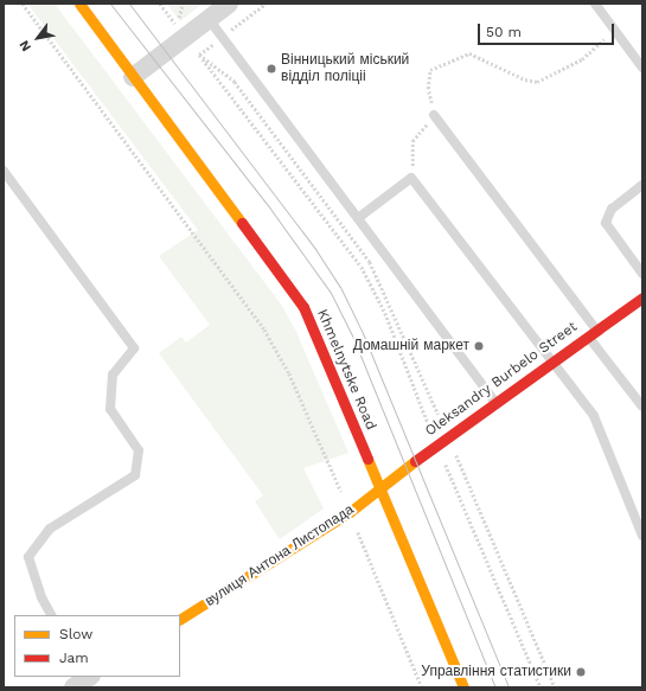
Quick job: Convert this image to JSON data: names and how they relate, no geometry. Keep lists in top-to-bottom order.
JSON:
{
  "streets": {
    "main road": ["Khmelnytske Road", "Oleksandry Burbelo Street", "вулиця Антона Листопада"]
  },
  "crossings": [
    ["Khmelnytske Road", "Oleksandry Burbelo Street"],
    ["Khmelnytske Road", "вулиця Антона Листопада"],
    ["Oleksandry Burbelo Street", "вулиця Антона Листопада"]
  ],
  "places": ["Вінницький міський відділ поліціі", "Домашній маркет", "Управління статистики"],
  "legend": ["Slow", "Jam"],
  "scale_bar": "50 m",
  "north": "bottom left"
}
